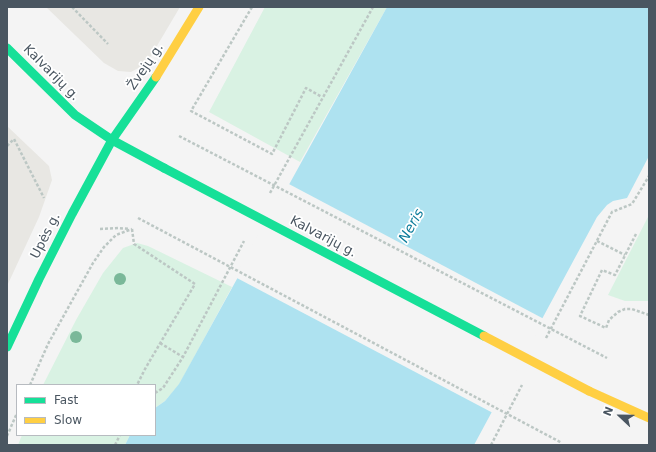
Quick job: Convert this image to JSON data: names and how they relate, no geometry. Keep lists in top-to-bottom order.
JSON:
{
  "streets": {
    "main road": ["Žvejų g.", "Kalvarijų g.", "Upės g."]
  },
  "crossings": [
    ["Žvejų g.", "Kalvarijų g."],
    ["Žvejų g.", "Upės g."],
    ["Kalvarijų g.", "Upės g."]
  ],
  "water": ["Neris"],
  "legend": ["Fast", "Slow"],
  "north": "left"
}
